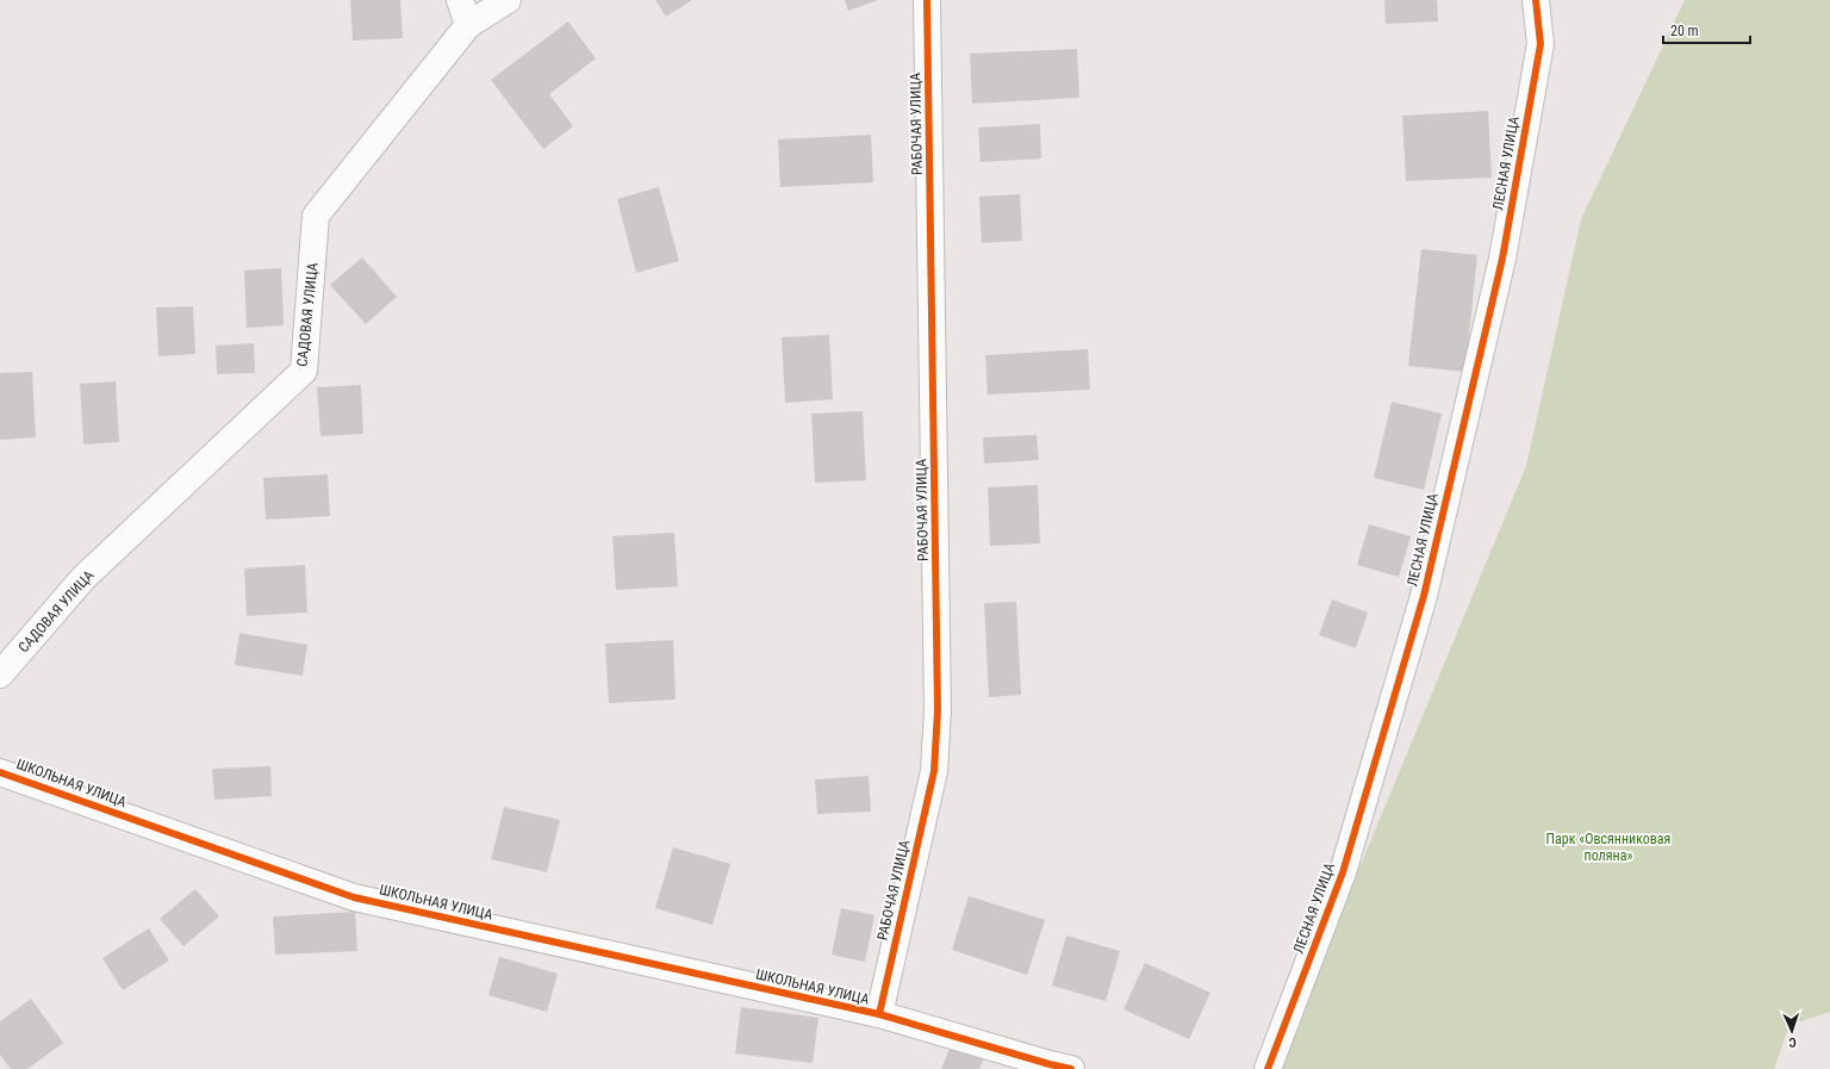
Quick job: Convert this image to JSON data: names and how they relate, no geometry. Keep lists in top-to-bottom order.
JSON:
{
  "streets": {
    "street": [
      "РАБОЧАЯ УЛИЦА",
      "ЛЕСНАЯ УЛИЦА",
      "САДОВАЯ УЛИЦА",
      "ШКОЛЬНАЯ УЛИЦА"
    ]
  },
  "crossings": [
    ["РАБОЧАЯ УЛИЦА", "ШКОЛЬНАЯ УЛИЦА"]
  ],
  "parks": ["Парк «Овсянниковая поляна»"],
  "scale_bar": "20 m",
  "north": "bottom"
}
